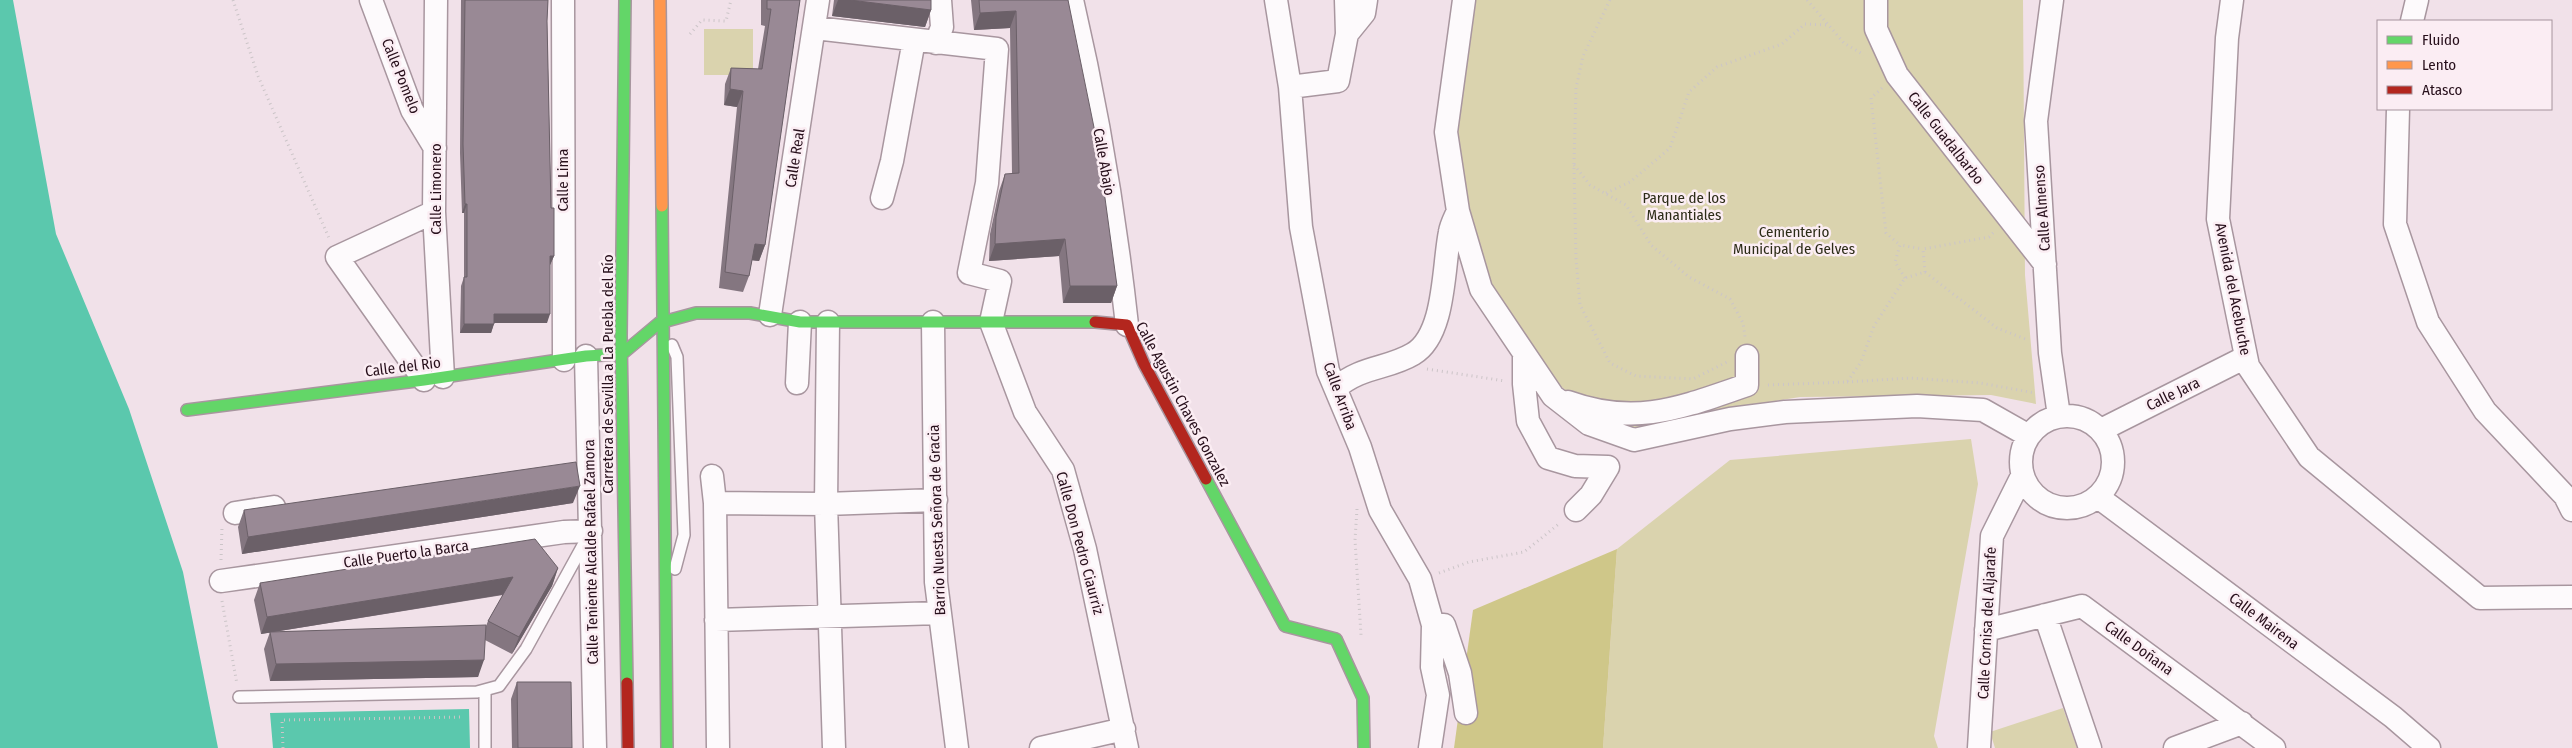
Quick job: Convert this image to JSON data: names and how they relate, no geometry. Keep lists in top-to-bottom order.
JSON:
{
  "streets": {
    "main road": ["Calle del Rio", "Carretera de Sevilla a La Puebla del Río", "Calle Agustin Chaves Gonzalez"],
    "street": [
      "Calle Pomelo",
      "Calle Guadalbarbo",
      "Calle Real",
      "Calle Abajo",
      "Calle Lima",
      "Calle Limonero",
      "Calle Almenso",
      "Avenida del Acebuche",
      "Calle Jara",
      "Calle Arriba",
      "Barrio Nuesta Señora de Gracia",
      "Calle Don Pedro Ciaurriz",
      "Calle Teniente Alcalde Rafael Zamora",
      "Calle Puerto la Barca",
      "Calle Mairena",
      "Calle Cornisa del Aljarafe",
      "Calle Doñana"
    ]
  },
  "crossings": [
    ["Calle Pomelo", "Calle Limonero"],
    ["Calle Guadalbarbo", "Calle Almenso"],
    ["Calle Real", "Calle Agustin Chaves Gonzalez"],
    ["Calle Abajo", "Calle Agustin Chaves Gonzalez"],
    ["Calle Lima", "Calle del Rio"],
    ["Calle Limonero", "Calle del Rio"],
    ["Calle Almenso", "Calle Jara"],
    ["Calle Almenso", "Calle Mairena"],
    ["Calle Almenso", "Calle Cornisa del Aljarafe"],
    ["Avenida del Acebuche", "Calle Jara"],
    ["Calle del Rio", "Carretera de Sevilla a La Puebla del Río"],
    ["Calle del Rio", "Calle Teniente Alcalde Rafael Zamora"],
    ["Calle Jara", "Calle Mairena"],
    ["Calle Jara", "Calle Cornisa del Aljarafe"],
    ["Calle Agustin Chaves Gonzalez", "Barrio Nuesta Señora de Gracia"],
    ["Calle Agustin Chaves Gonzalez", "Calle Don Pedro Ciaurriz"],
    ["Calle Teniente Alcalde Rafael Zamora", "Calle Puerto la Barca"],
    ["Calle Mairena", "Calle Cornisa del Aljarafe"],
    ["Calle Cornisa del Aljarafe", "Calle Doñana"]
  ],
  "parks": ["Parque de los Manantiales", "Cementerio Municipal de Gelves"],
  "legend": ["Fluido", "Lento", "Atasco"]
}
